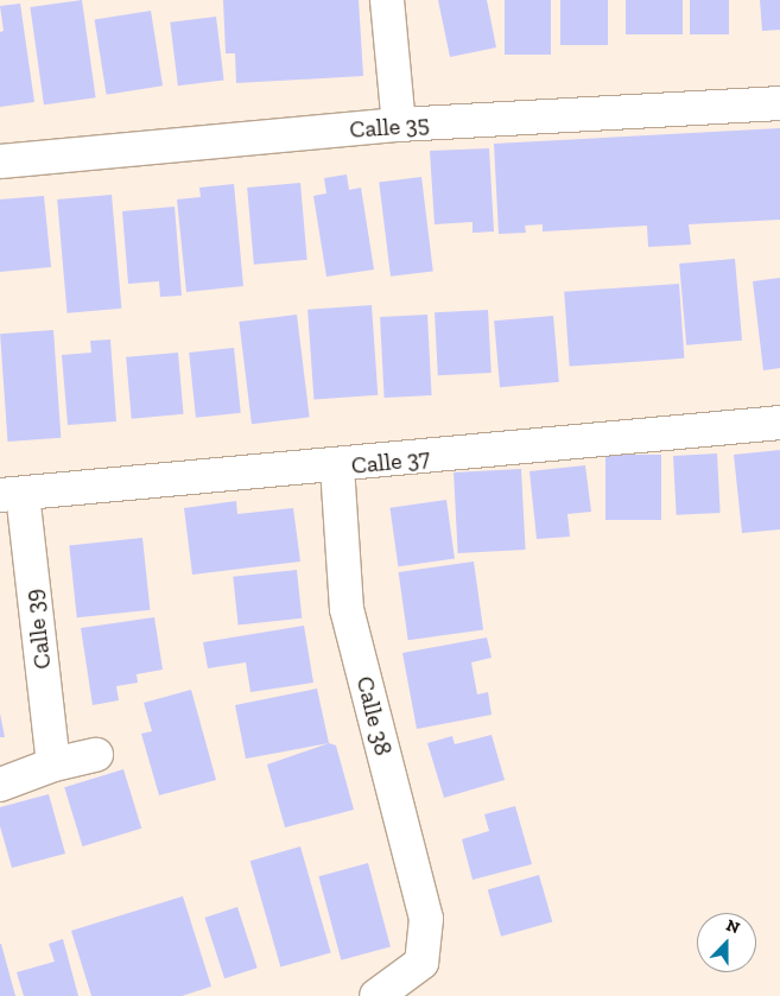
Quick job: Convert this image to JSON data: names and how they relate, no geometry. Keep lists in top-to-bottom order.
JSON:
{
  "streets": {
    "street": [
      "Calle 35",
      "Calle 37",
      "Calle 39",
      "Calle 38"
    ]
  },
  "crossings": [
    ["Calle 37", "Calle 39"],
    ["Calle 37", "Calle 38"]
  ],
  "north": "top"
}
